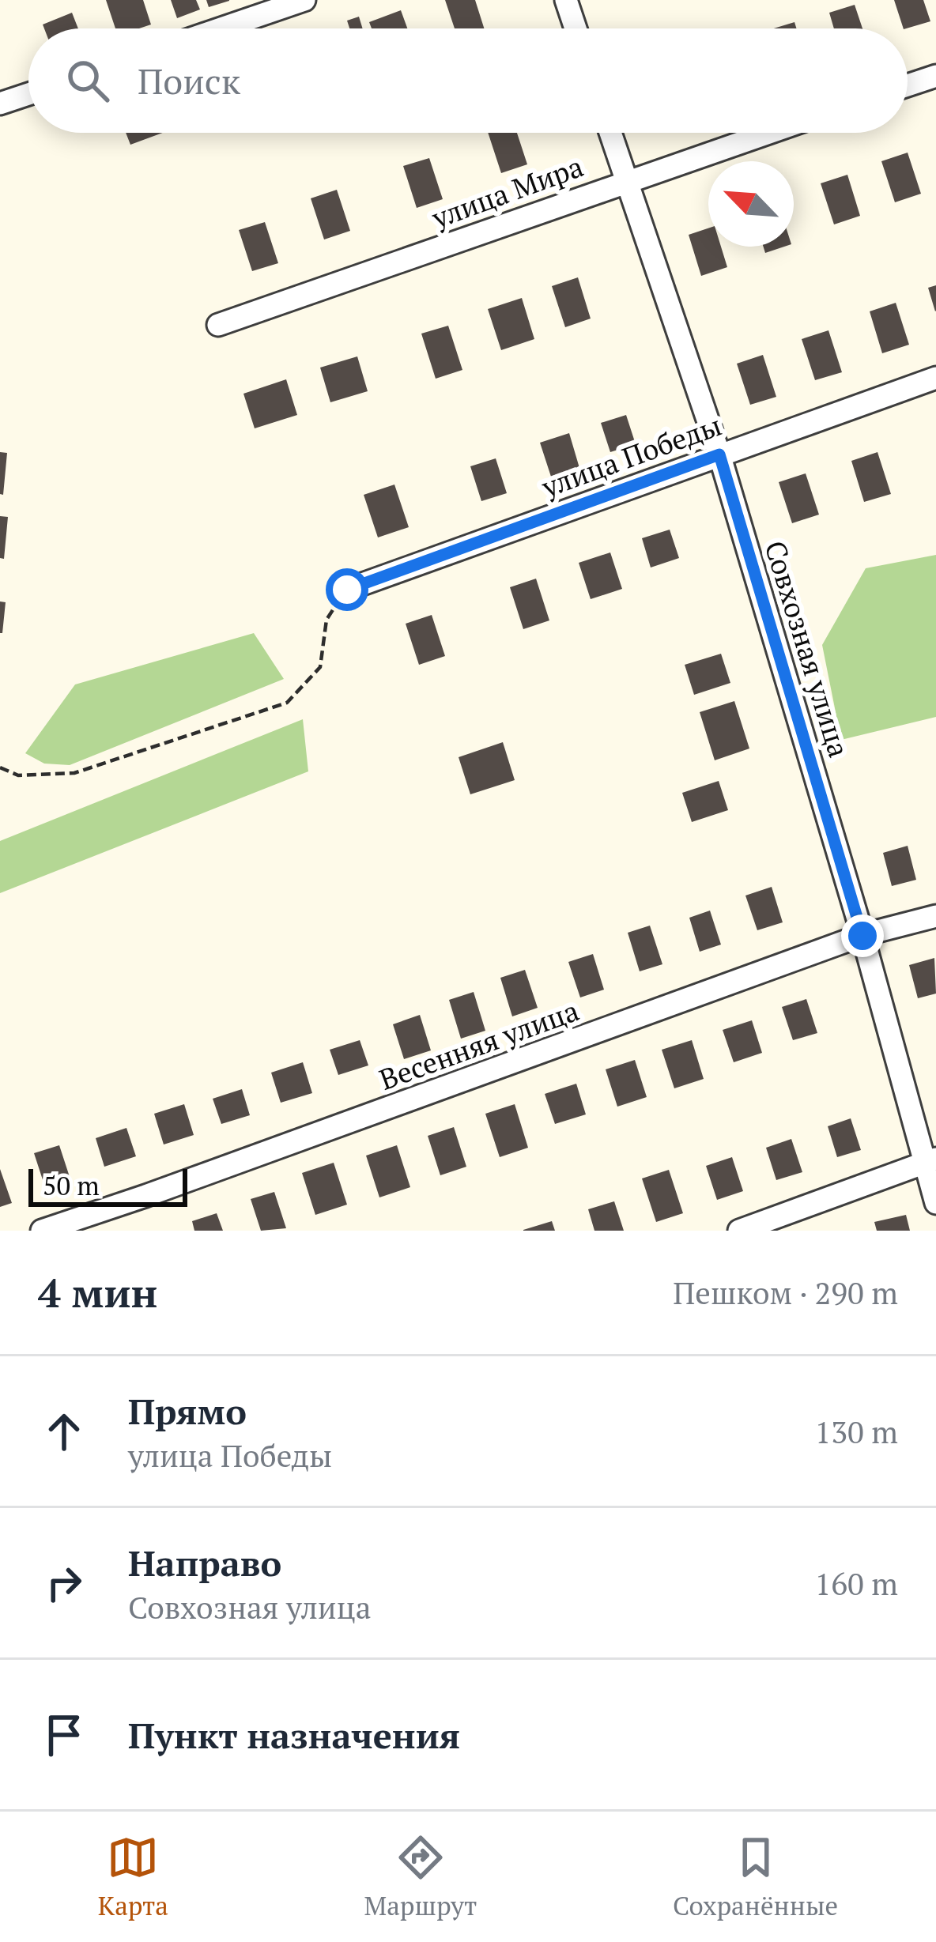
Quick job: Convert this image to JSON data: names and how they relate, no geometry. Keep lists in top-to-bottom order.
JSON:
{
  "streets": {
    "street": [
      "улица Мира",
      "улица Победы",
      "Совхозная улица",
      "Весенняя улица"
    ]
  },
  "crossings": [
    ["улица Мира", "Совхозная улица"],
    ["улица Победы", "Совхозная улица"],
    ["Совхозная улица", "Весенняя улица"]
  ],
  "scale_bar": "50 m",
  "north": "top left",
  "page": {
    "search": "Поиск",
    "scale": "50 m",
    "heading": ["4 мин", "Пешком · 290 m"],
    "list": [
      ["Прямо", "улица Победы", "130 m"],
      ["Направо", "Совхозная улица", "160 m"],
      "Пункт назначения"
    ],
    "nav": ["Карта", "Маршрут", "Сохранённые"]
  }
}
